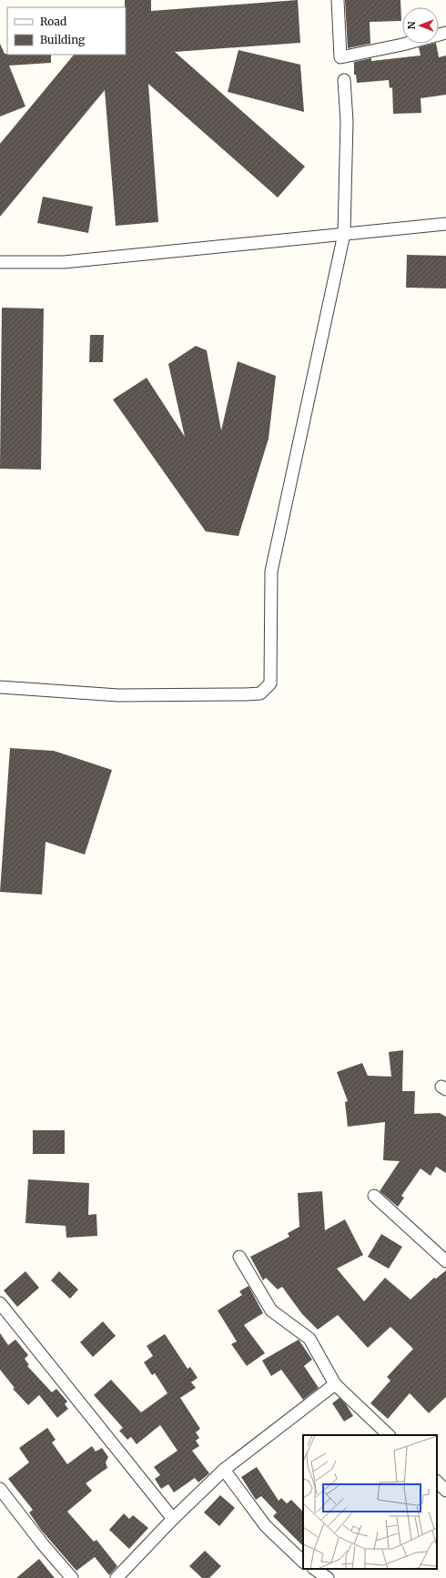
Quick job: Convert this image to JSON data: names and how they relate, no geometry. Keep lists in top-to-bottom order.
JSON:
{
  "legend": ["Road", "Building"],
  "north": "left"
}
